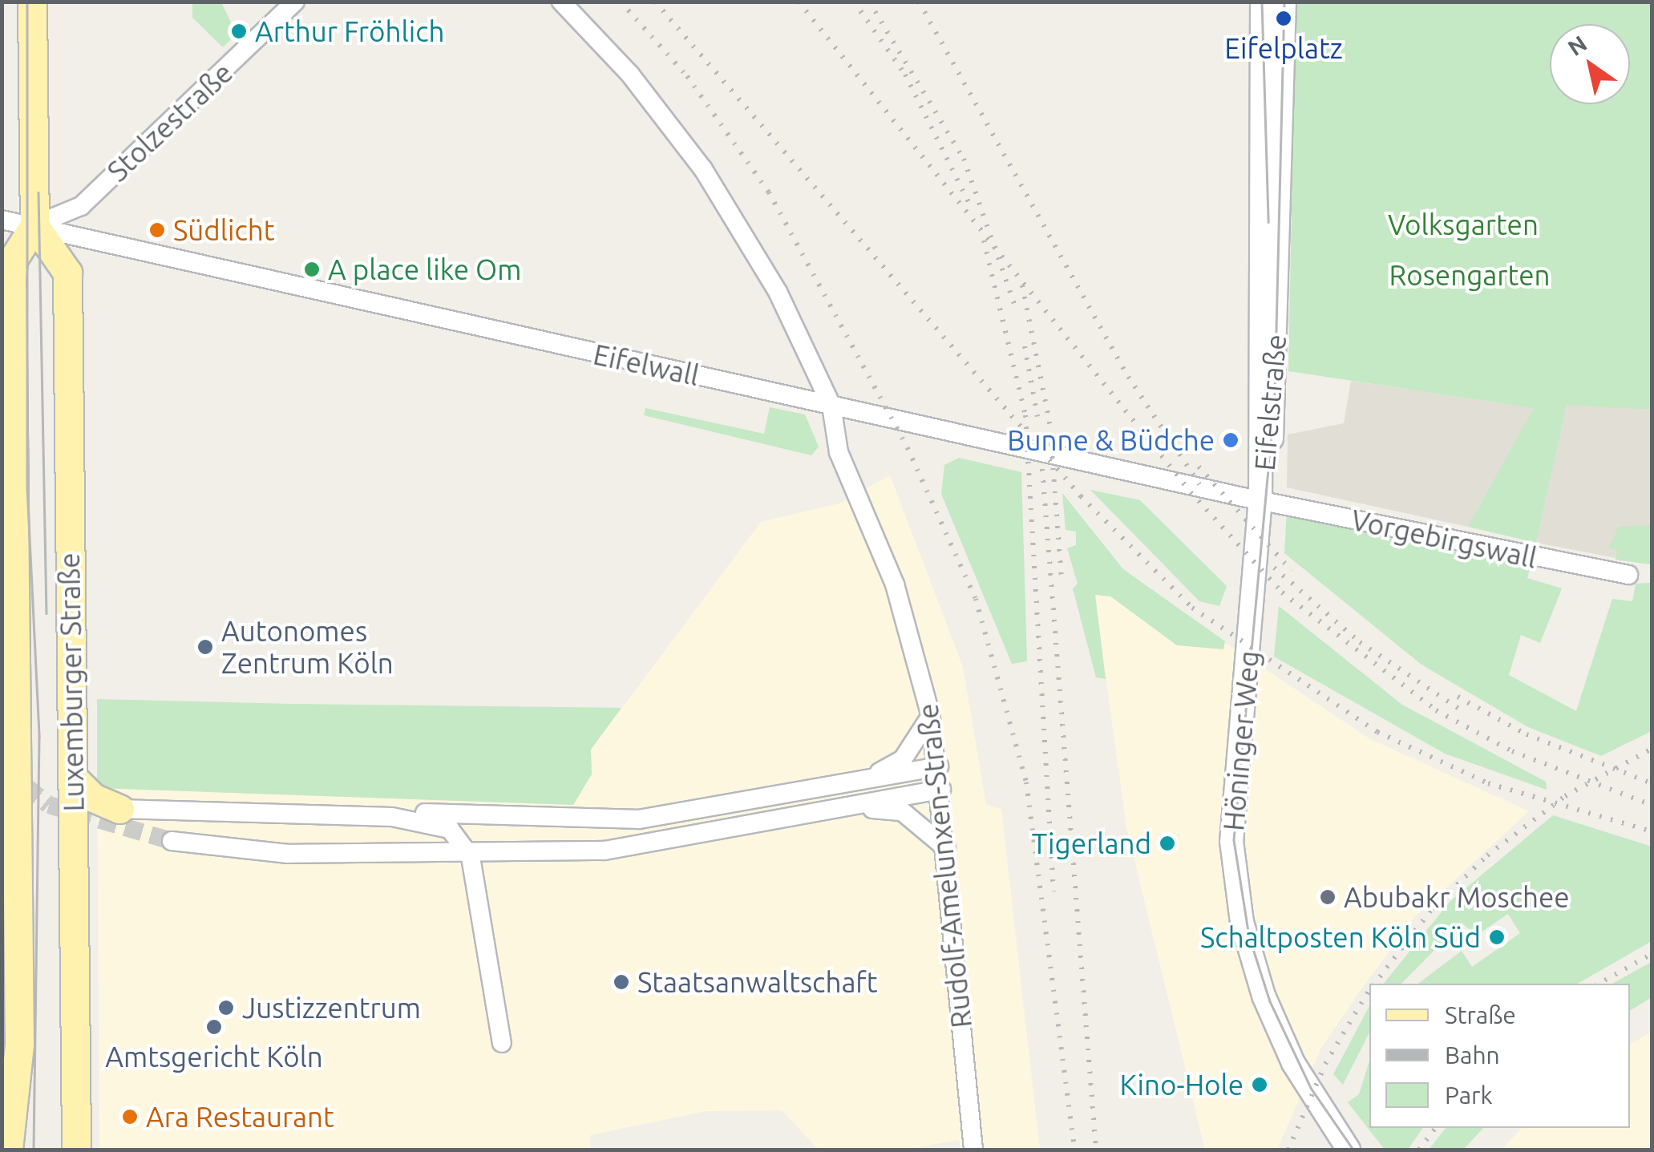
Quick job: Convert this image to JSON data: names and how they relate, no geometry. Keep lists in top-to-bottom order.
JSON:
{
  "streets": {
    "main road": ["Luxemburger Straße"],
    "street": [
      "Stolzestraße",
      "Eifelwall",
      "Eifelstraße",
      "Vorgebirgswall",
      "Höninger Weg",
      "Rudolf-Amelunxen-Straße"
    ]
  },
  "crossings": [
    ["Stolzestraße", "Eifelwall"],
    ["Stolzestraße", "Luxemburger Straße"],
    ["Eifelwall", "Eifelstraße"],
    ["Eifelwall", "Vorgebirgswall"],
    ["Eifelwall", "Luxemburger Straße"],
    ["Eifelwall", "Höninger Weg"],
    ["Eifelwall", "Rudolf-Amelunxen-Straße"],
    ["Eifelstraße", "Vorgebirgswall"],
    ["Eifelstraße", "Höninger Weg"],
    ["Vorgebirgswall", "Höninger Weg"]
  ],
  "parks": ["Volksgarten", "Rosengarten"],
  "places": [
    "Eifelplatz",
    "Arthur Fröhlich",
    "Südlicht",
    "A place like Om",
    "Bunne & Büdche",
    "Autonomes Zentrum Köln",
    "Tigerland",
    "Abubakr Moschee",
    "Schaltposten Köln Süd",
    "Staatsanwaltschaft",
    "Justizzentrum",
    "Amtsgericht Köln",
    "Kino-Hole",
    "Ara Restaurant"
  ],
  "legend": ["Straße", "Bahn", "Park"],
  "north": "top left"
}
